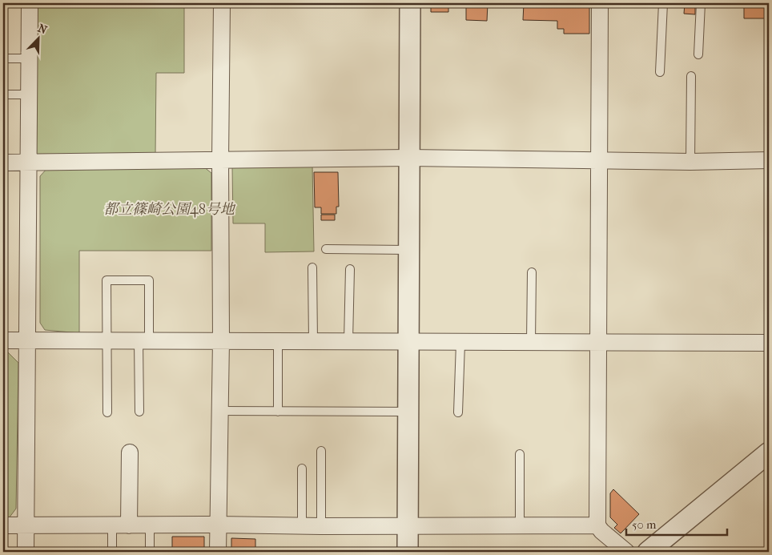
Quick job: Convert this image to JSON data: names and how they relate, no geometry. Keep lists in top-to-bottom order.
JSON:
{
  "parks": ["都立篠崎公園48号地"],
  "scale_bar": "50 m",
  "north": "top right"
}
